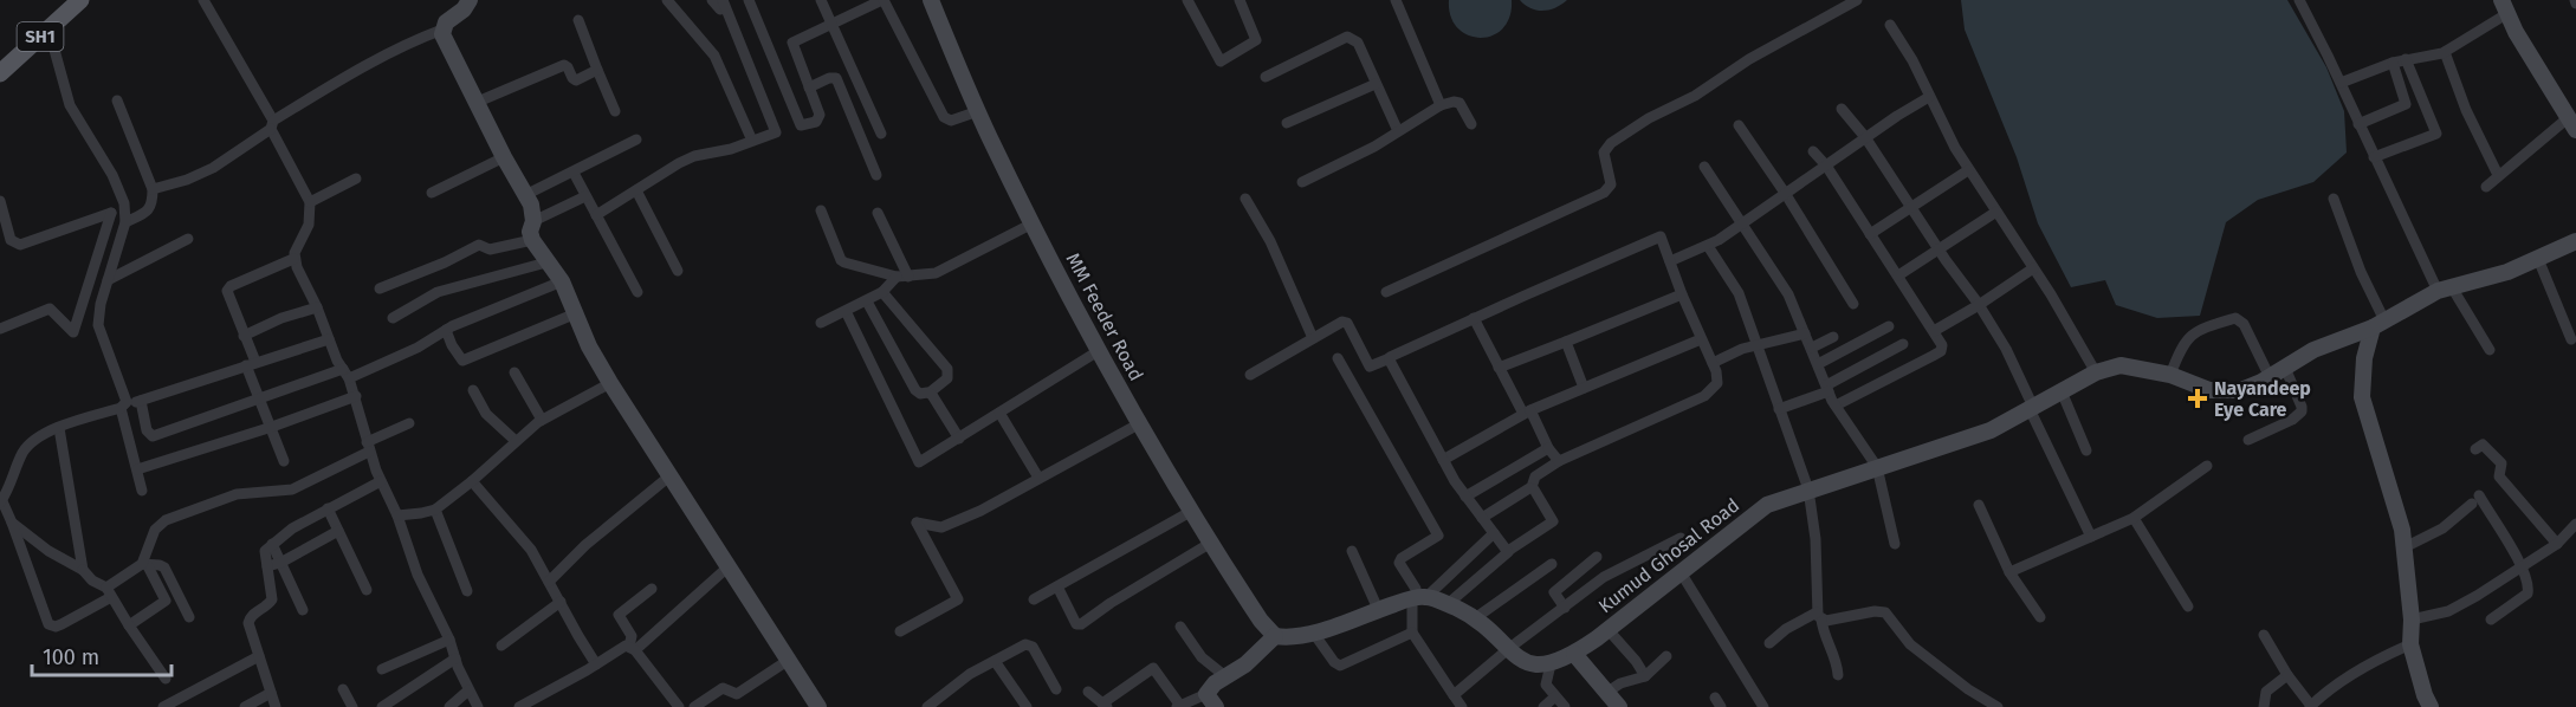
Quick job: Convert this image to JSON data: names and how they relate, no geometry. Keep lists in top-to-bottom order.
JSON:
{
  "streets": {
    "main road": ["SH1"],
    "street": ["MM Feeder Road", "Kumud Ghosal Road"]
  },
  "places": {
    "health": ["Nayandeep Eye Care"]
  },
  "scale_bar": "100 m"
}
